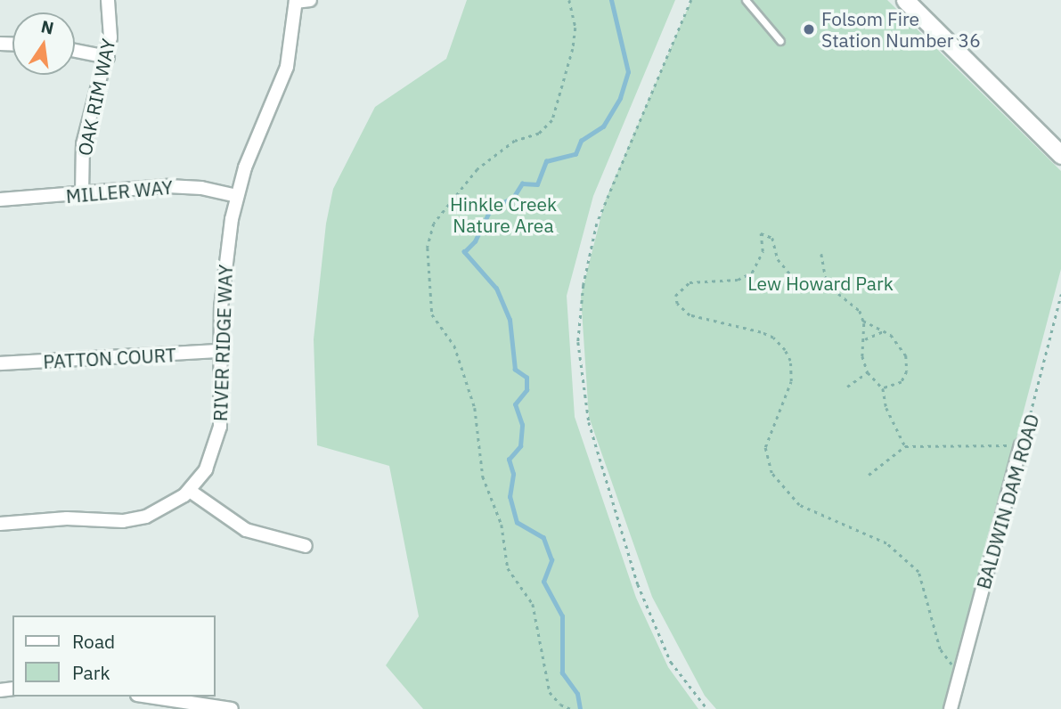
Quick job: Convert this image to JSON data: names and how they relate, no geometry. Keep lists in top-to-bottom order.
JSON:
{
  "streets": {
    "street": [
      "OAK RIM WAY",
      "MILLER WAY",
      "RIVER RIDGE WAY",
      "PATTON COURT",
      "BALDWIN DAM ROAD"
    ]
  },
  "crossings": [
    ["OAK RIM WAY", "MILLER WAY"],
    ["MILLER WAY", "RIVER RIDGE WAY"],
    ["RIVER RIDGE WAY", "PATTON COURT"]
  ],
  "parks": ["Hinkle Creek Nature Area", "Lew Howard Park"],
  "places": ["Folsom Fire Station Number 36"],
  "legend": ["Road", "Park"],
  "north": "top"
}
